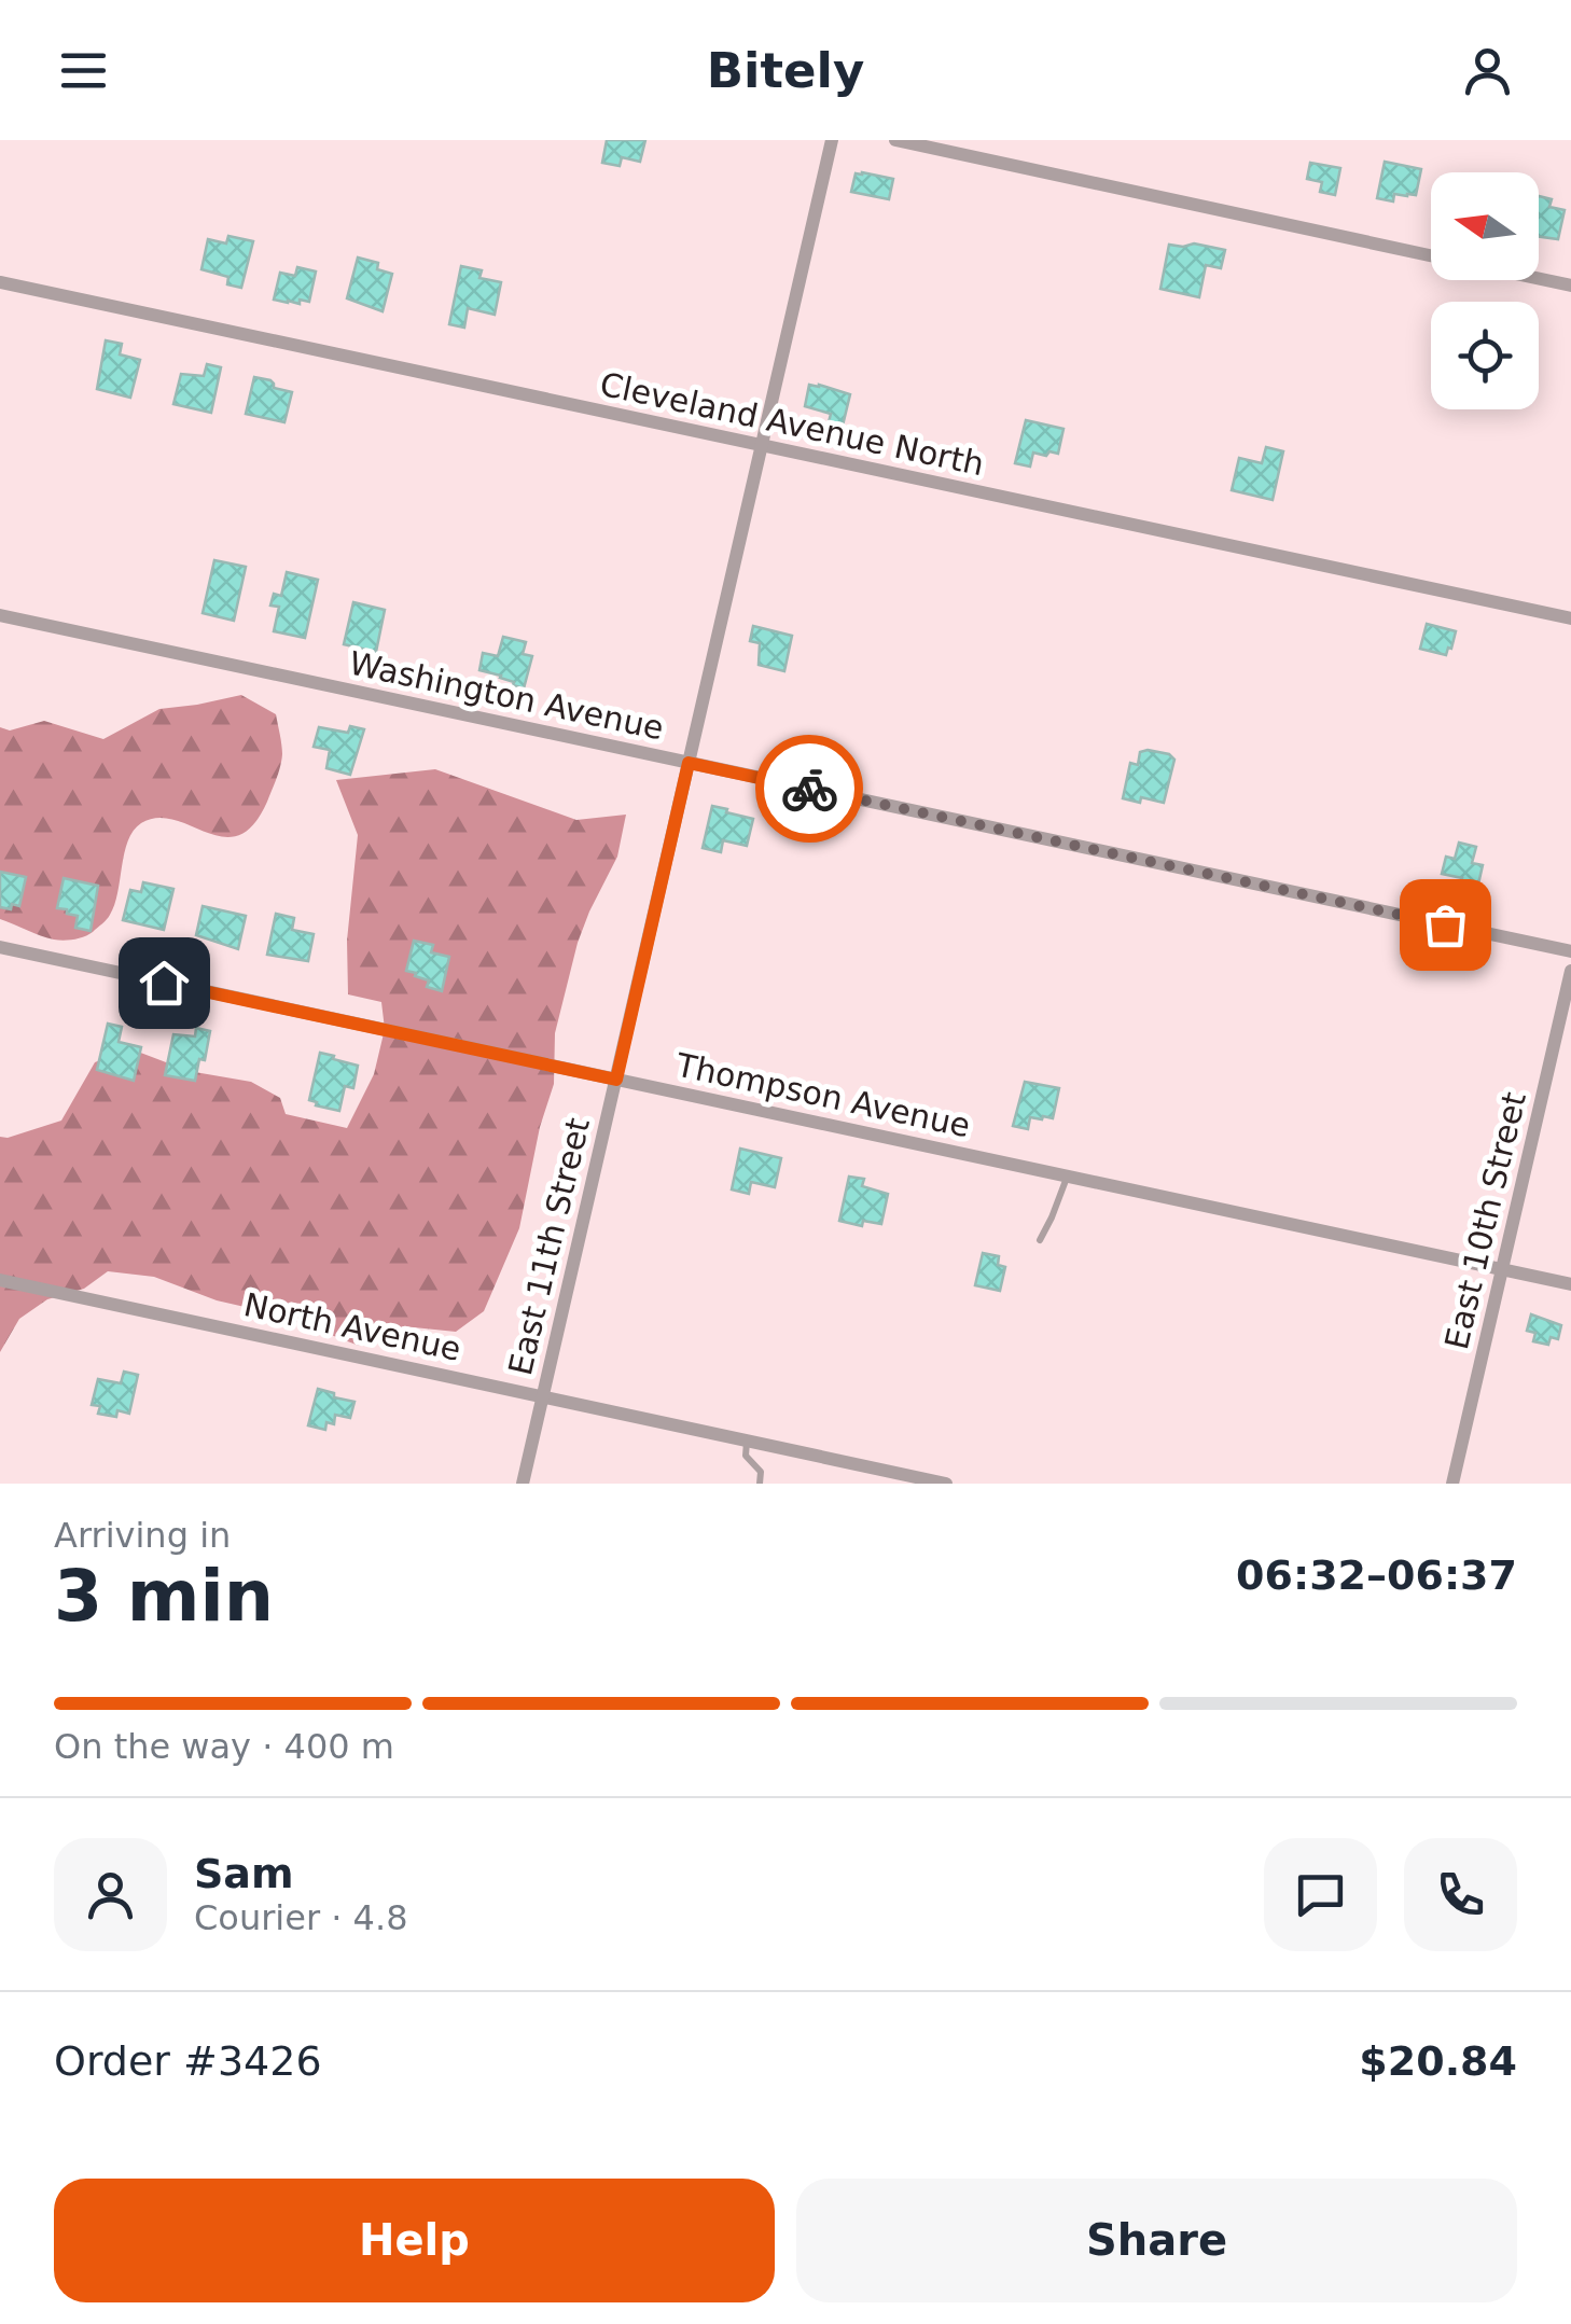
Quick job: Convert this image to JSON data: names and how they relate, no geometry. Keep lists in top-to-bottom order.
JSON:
{
  "streets": {
    "street": [
      "Cleveland Avenue North",
      "Washington Avenue",
      "Thompson Avenue",
      "East 10th Street",
      "East 11th Street",
      "North Avenue"
    ]
  },
  "crossings": [
    ["Cleveland Avenue North", "East 11th Street"],
    ["Washington Avenue", "East 11th Street"],
    ["Thompson Avenue", "East 10th Street"],
    ["Thompson Avenue", "East 11th Street"],
    ["East 11th Street", "North Avenue"]
  ],
  "north": "left",
  "page": {
    "header": "Bitely",
    "heading": ["3 min", "Arriving in", "06:32–06:37"],
    "panel": [
      "Sam",
      "Courier · 4.8",
      "Order #3426",
      "$20.84"
    ],
    "bar": "On the way · 400 m",
    "buttons": ["Help", "Share"]
  }
}
